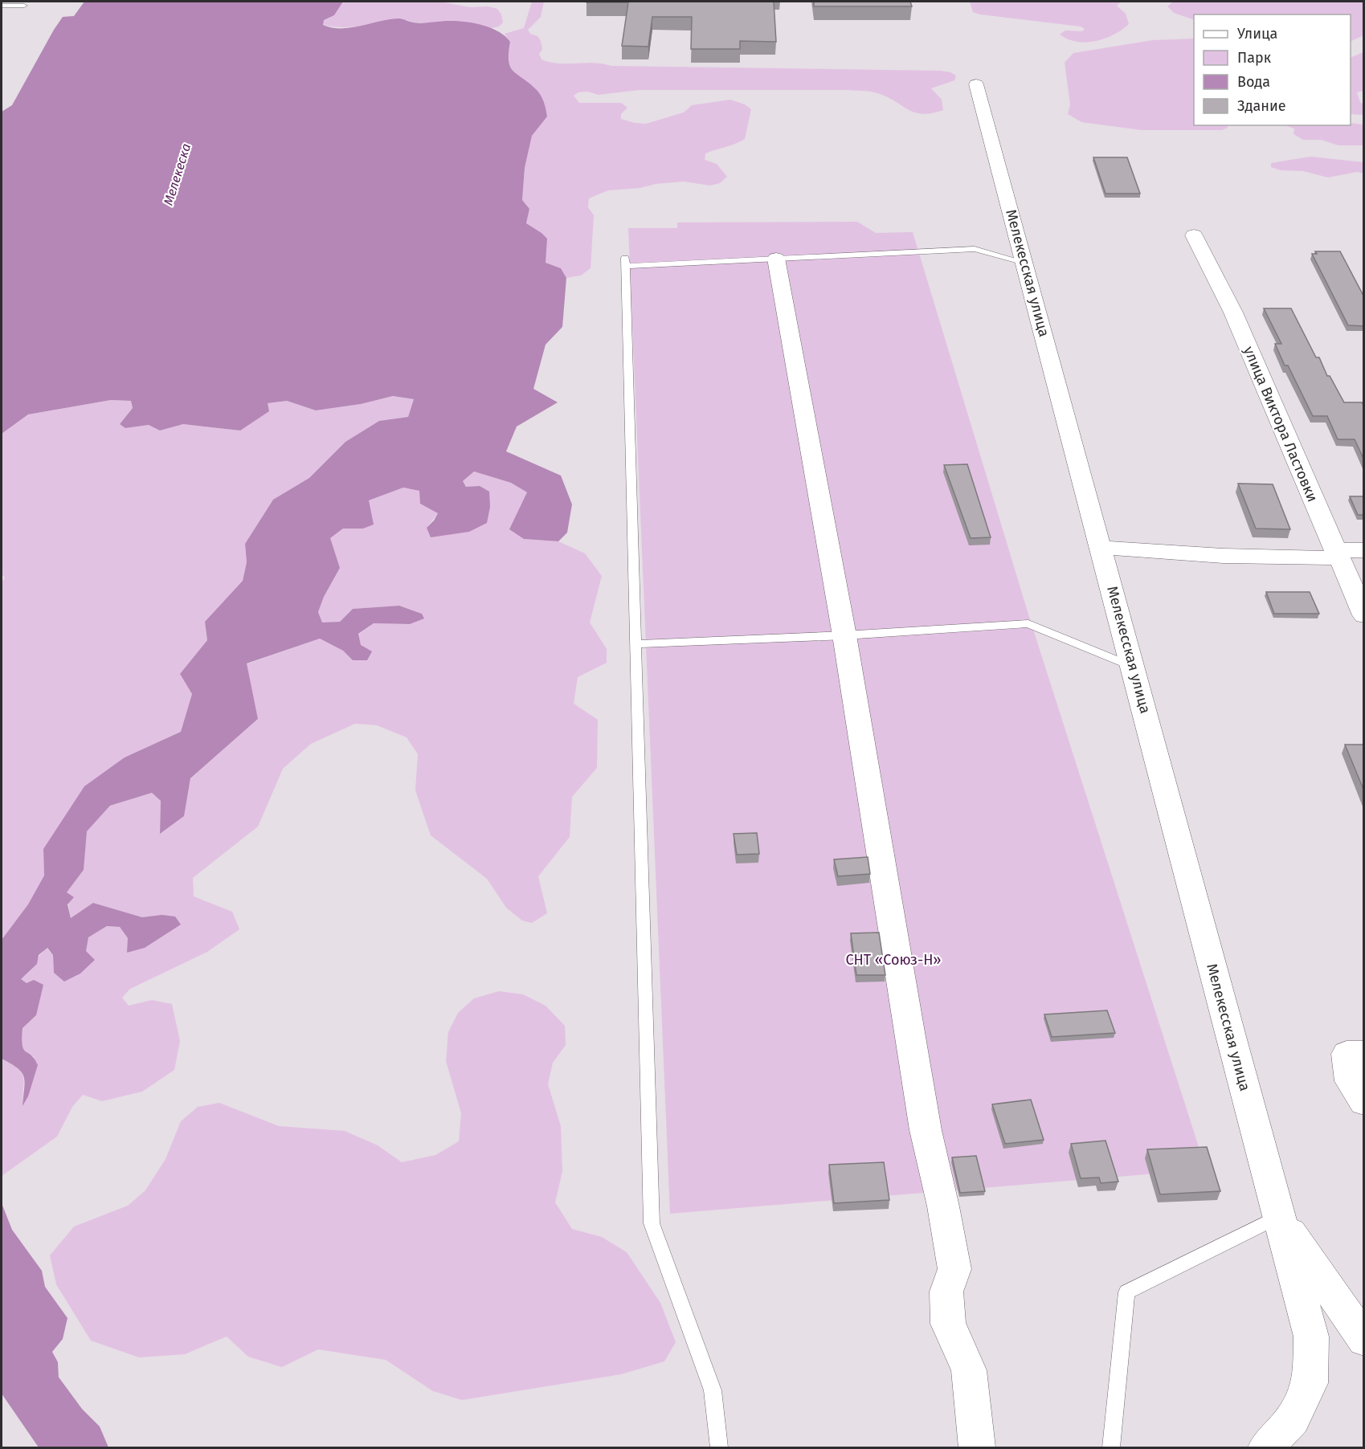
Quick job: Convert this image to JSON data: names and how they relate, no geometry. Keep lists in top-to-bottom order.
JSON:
{
  "streets": {
    "street": ["Мелекесская улица", "улица Виктора Ластовки"]
  },
  "water": ["Мелекеска"],
  "parks": ["СНТ «Союз-Н»"],
  "legend": [
    "Улица",
    "Парк",
    "Вода",
    "Здание"
  ]
}
